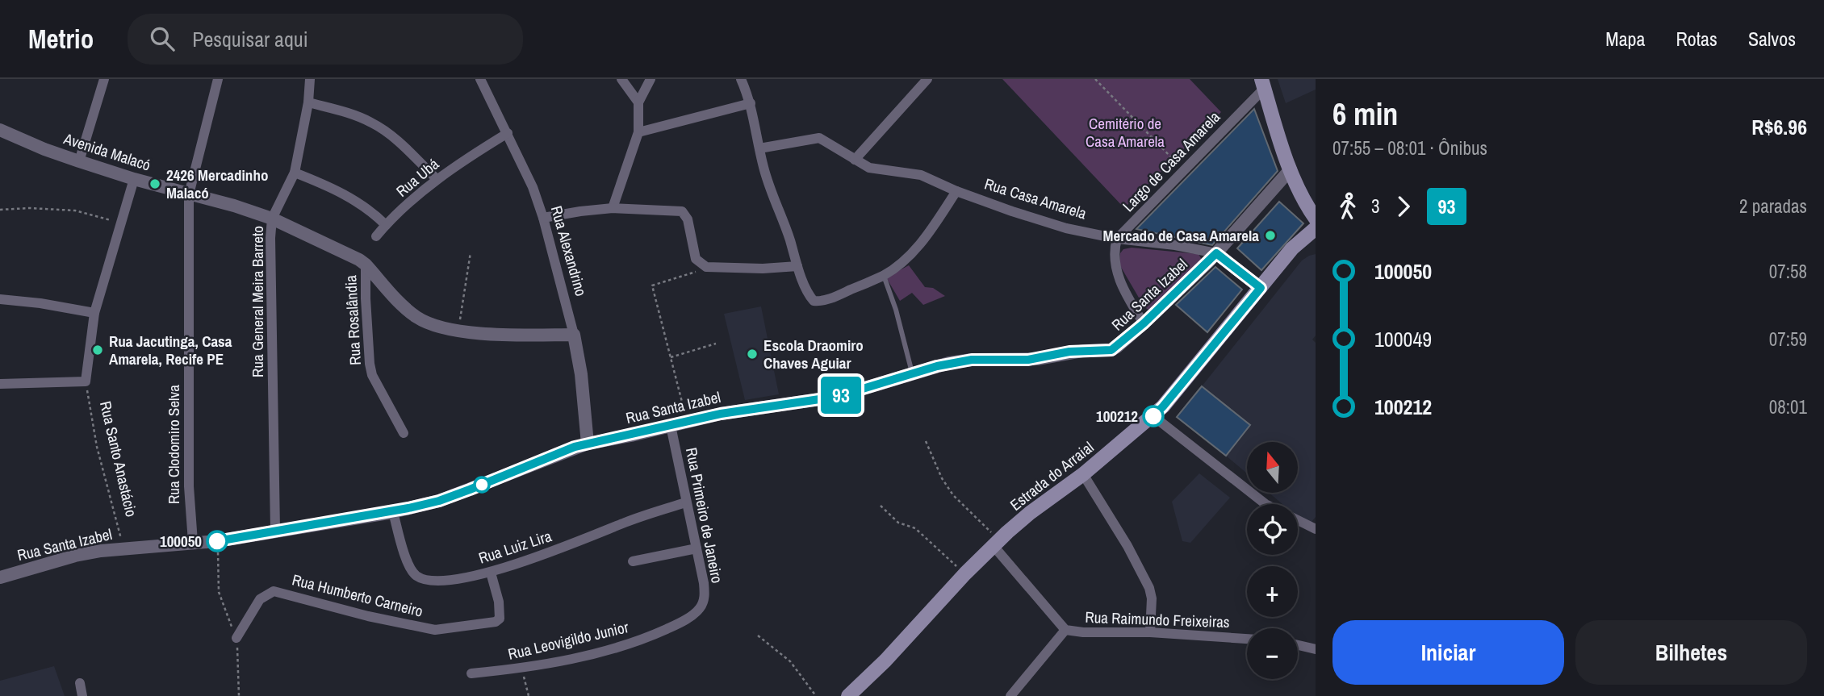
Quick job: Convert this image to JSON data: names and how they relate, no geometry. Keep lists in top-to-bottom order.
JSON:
{
  "streets": {
    "main road": ["Estrada do Arraial"],
    "street": [
      "Avenida Malacó",
      "Largo de Casa Amarela",
      "Rua Ubá",
      "Rua Casa Amarela",
      "Rua Alexandrino",
      "Rua Santa Izabel",
      "Rua General Meira Barreto",
      "Rua Rosalândia",
      "Rua Clodomiro Selva",
      "Rua Primeiro de Janeiro",
      "Rua Luiz Lira",
      "Rua Humberto Carneiro",
      "Rua Raimundo Freixeiras",
      "Rua Leovigildo Junior"
    ],
    "path": ["Rua Santo Anastácio"]
  },
  "crossings": [
    ["Avenida Malacó", "Rua Alexandrino"],
    ["Avenida Malacó", "Rua General Meira Barreto"],
    ["Avenida Malacó", "Rua Rosalândia"],
    ["Avenida Malacó", "Rua Clodomiro Selva"],
    ["Largo de Casa Amarela", "Rua Casa Amarela"],
    ["Rua Ubá", "Rua Alexandrino"],
    ["Rua Casa Amarela", "Rua Santa Izabel"],
    ["Rua Casa Amarela", "Estrada do Arraial"],
    ["Rua Alexandrino", "Rua Santa Izabel"],
    ["Rua Santa Izabel", "Rua General Meira Barreto"],
    ["Rua Santa Izabel", "Rua Clodomiro Selva"],
    ["Rua Santa Izabel", "Rua Santo Anastácio"],
    ["Rua Santa Izabel", "Rua Primeiro de Janeiro"],
    ["Rua Santa Izabel", "Rua Luiz Lira"],
    ["Estrada do Arraial", "Rua Raimundo Freixeiras"],
    ["Rua Primeiro de Janeiro", "Rua Luiz Lira"],
    ["Rua Primeiro de Janeiro", "Rua Leovigildo Junior"],
    ["Rua Luiz Lira", "Rua Humberto Carneiro"]
  ],
  "parks": ["Cemitério de Casa Amarela"],
  "places": [
    "2426 Mercadinho Malacó",
    "Mercado de Casa Amarela",
    "Rua Jacutinga, Casa Amarela, Recife PE",
    "Escola Draomiro Chaves Aguiar",
    "100212",
    "100050"
  ],
  "lines": ["bus line 93"],
  "north": "top",
  "page": {
    "header": "Metrio",
    "search": "Pesquisar aqui",
    "nav": ["Mapa", "Rotas", "Salvos"],
    "on_map": "93",
    "heading": ["6 min", "07:55 – 08:01 · Ônibus", "R$6.96"],
    "legs": ["3", "93", "2 paradas"],
    "list": [
      {
        "name": "100050",
        "value": "07:58"
      },
      {
        "name": "100049",
        "value": "07:59"
      },
      {
        "name": "100212",
        "value": "08:01"
      }
    ],
    "map_buttons": ["+", "−"],
    "buttons": ["Iniciar", "Bilhetes"]
  }
}
